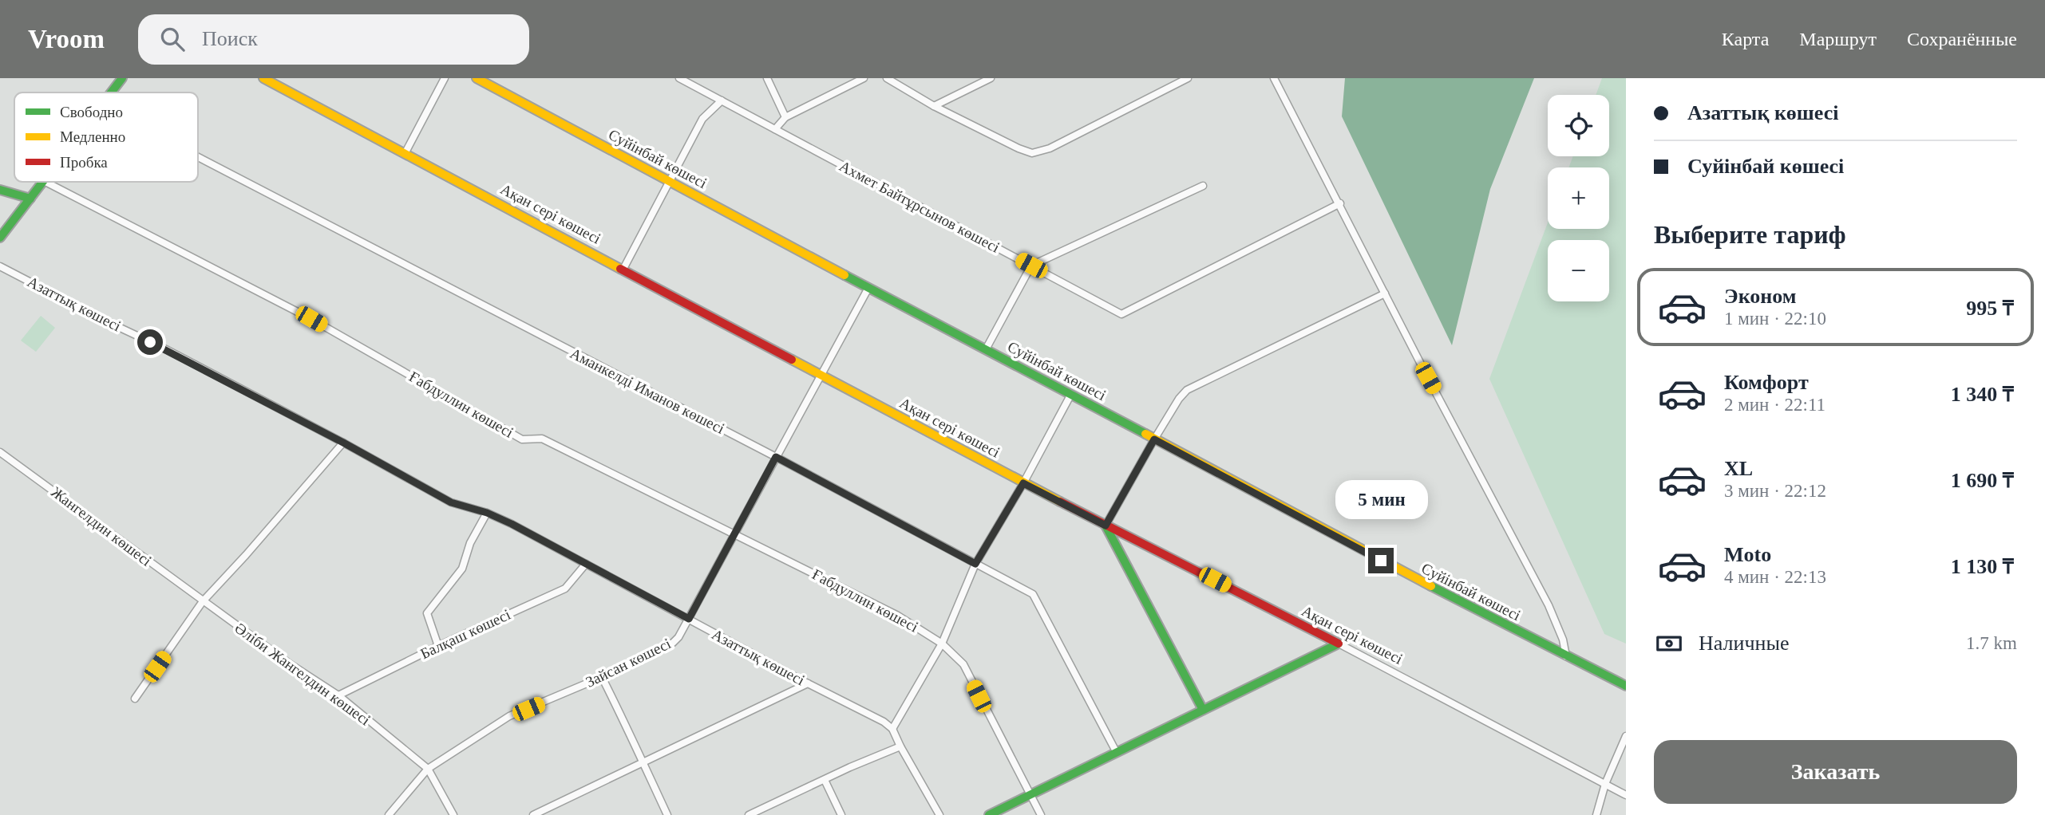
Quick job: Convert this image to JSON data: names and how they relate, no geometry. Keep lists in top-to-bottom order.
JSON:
{
  "streets": {
    "street": [
      "Суйінбай көшесі",
      "Ахмет Байтұрсынов көшесі",
      "Ақан сері көшесі",
      "Азаттық көшесі",
      "Аманкелді Иманов көшесі",
      "Ғабдуллин көшесі",
      "Жангелдин көшесі",
      "Балқаш көшесі",
      "Зайсан көшесі",
      "Әліби Жангелдин көшесі"
    ]
  },
  "crossings": [
    ["Суйінбай көшесі", "Зайсан көшесі"],
    ["Ақан сері көшесі", "Зайсан көшесі"],
    ["Азаттық көшесі", "Балқаш көшесі"],
    ["Азаттық көшесі", "Зайсан көшесі"],
    ["Аманкелді Иманов көшесі", "Зайсан көшесі"],
    ["Ғабдуллин көшесі", "Зайсан көшесі"],
    ["Жангелдин көшесі", "Әліби Жангелдин көшесі"],
    ["Балқаш көшесі", "Әліби Жангелдин көшесі"],
    ["Зайсан көшесі", "Әліби Жангелдин көшесі"]
  ],
  "legend": ["Свободно", "Медленно", "Пробка"],
  "page": {
    "header": "Vroom",
    "search": "Поиск",
    "nav": ["Карта", "Маршрут", "Сохранённые"],
    "banner": ["Азаттық көшесі", "Суйінбай көшесі"],
    "map_buttons": ["+", "−"],
    "heading": "Выберите тариф",
    "list": [
      {
        "name": "Эконом",
        "note": "1 мин · 22:10",
        "value": "995 ₸"
      },
      {
        "name": "Комфорт",
        "note": "2 мин · 22:11",
        "value": "1 340 ₸"
      },
      {
        "name": "XL",
        "note": "3 мин · 22:12",
        "value": "1 690 ₸"
      },
      {
        "name": "Moto",
        "note": "4 мин · 22:13",
        "value": "1 130 ₸"
      }
    ],
    "bubble": "5 мин",
    "pay": ["Наличные", "1.7 km"],
    "buttons": "Заказать"
  }
}
